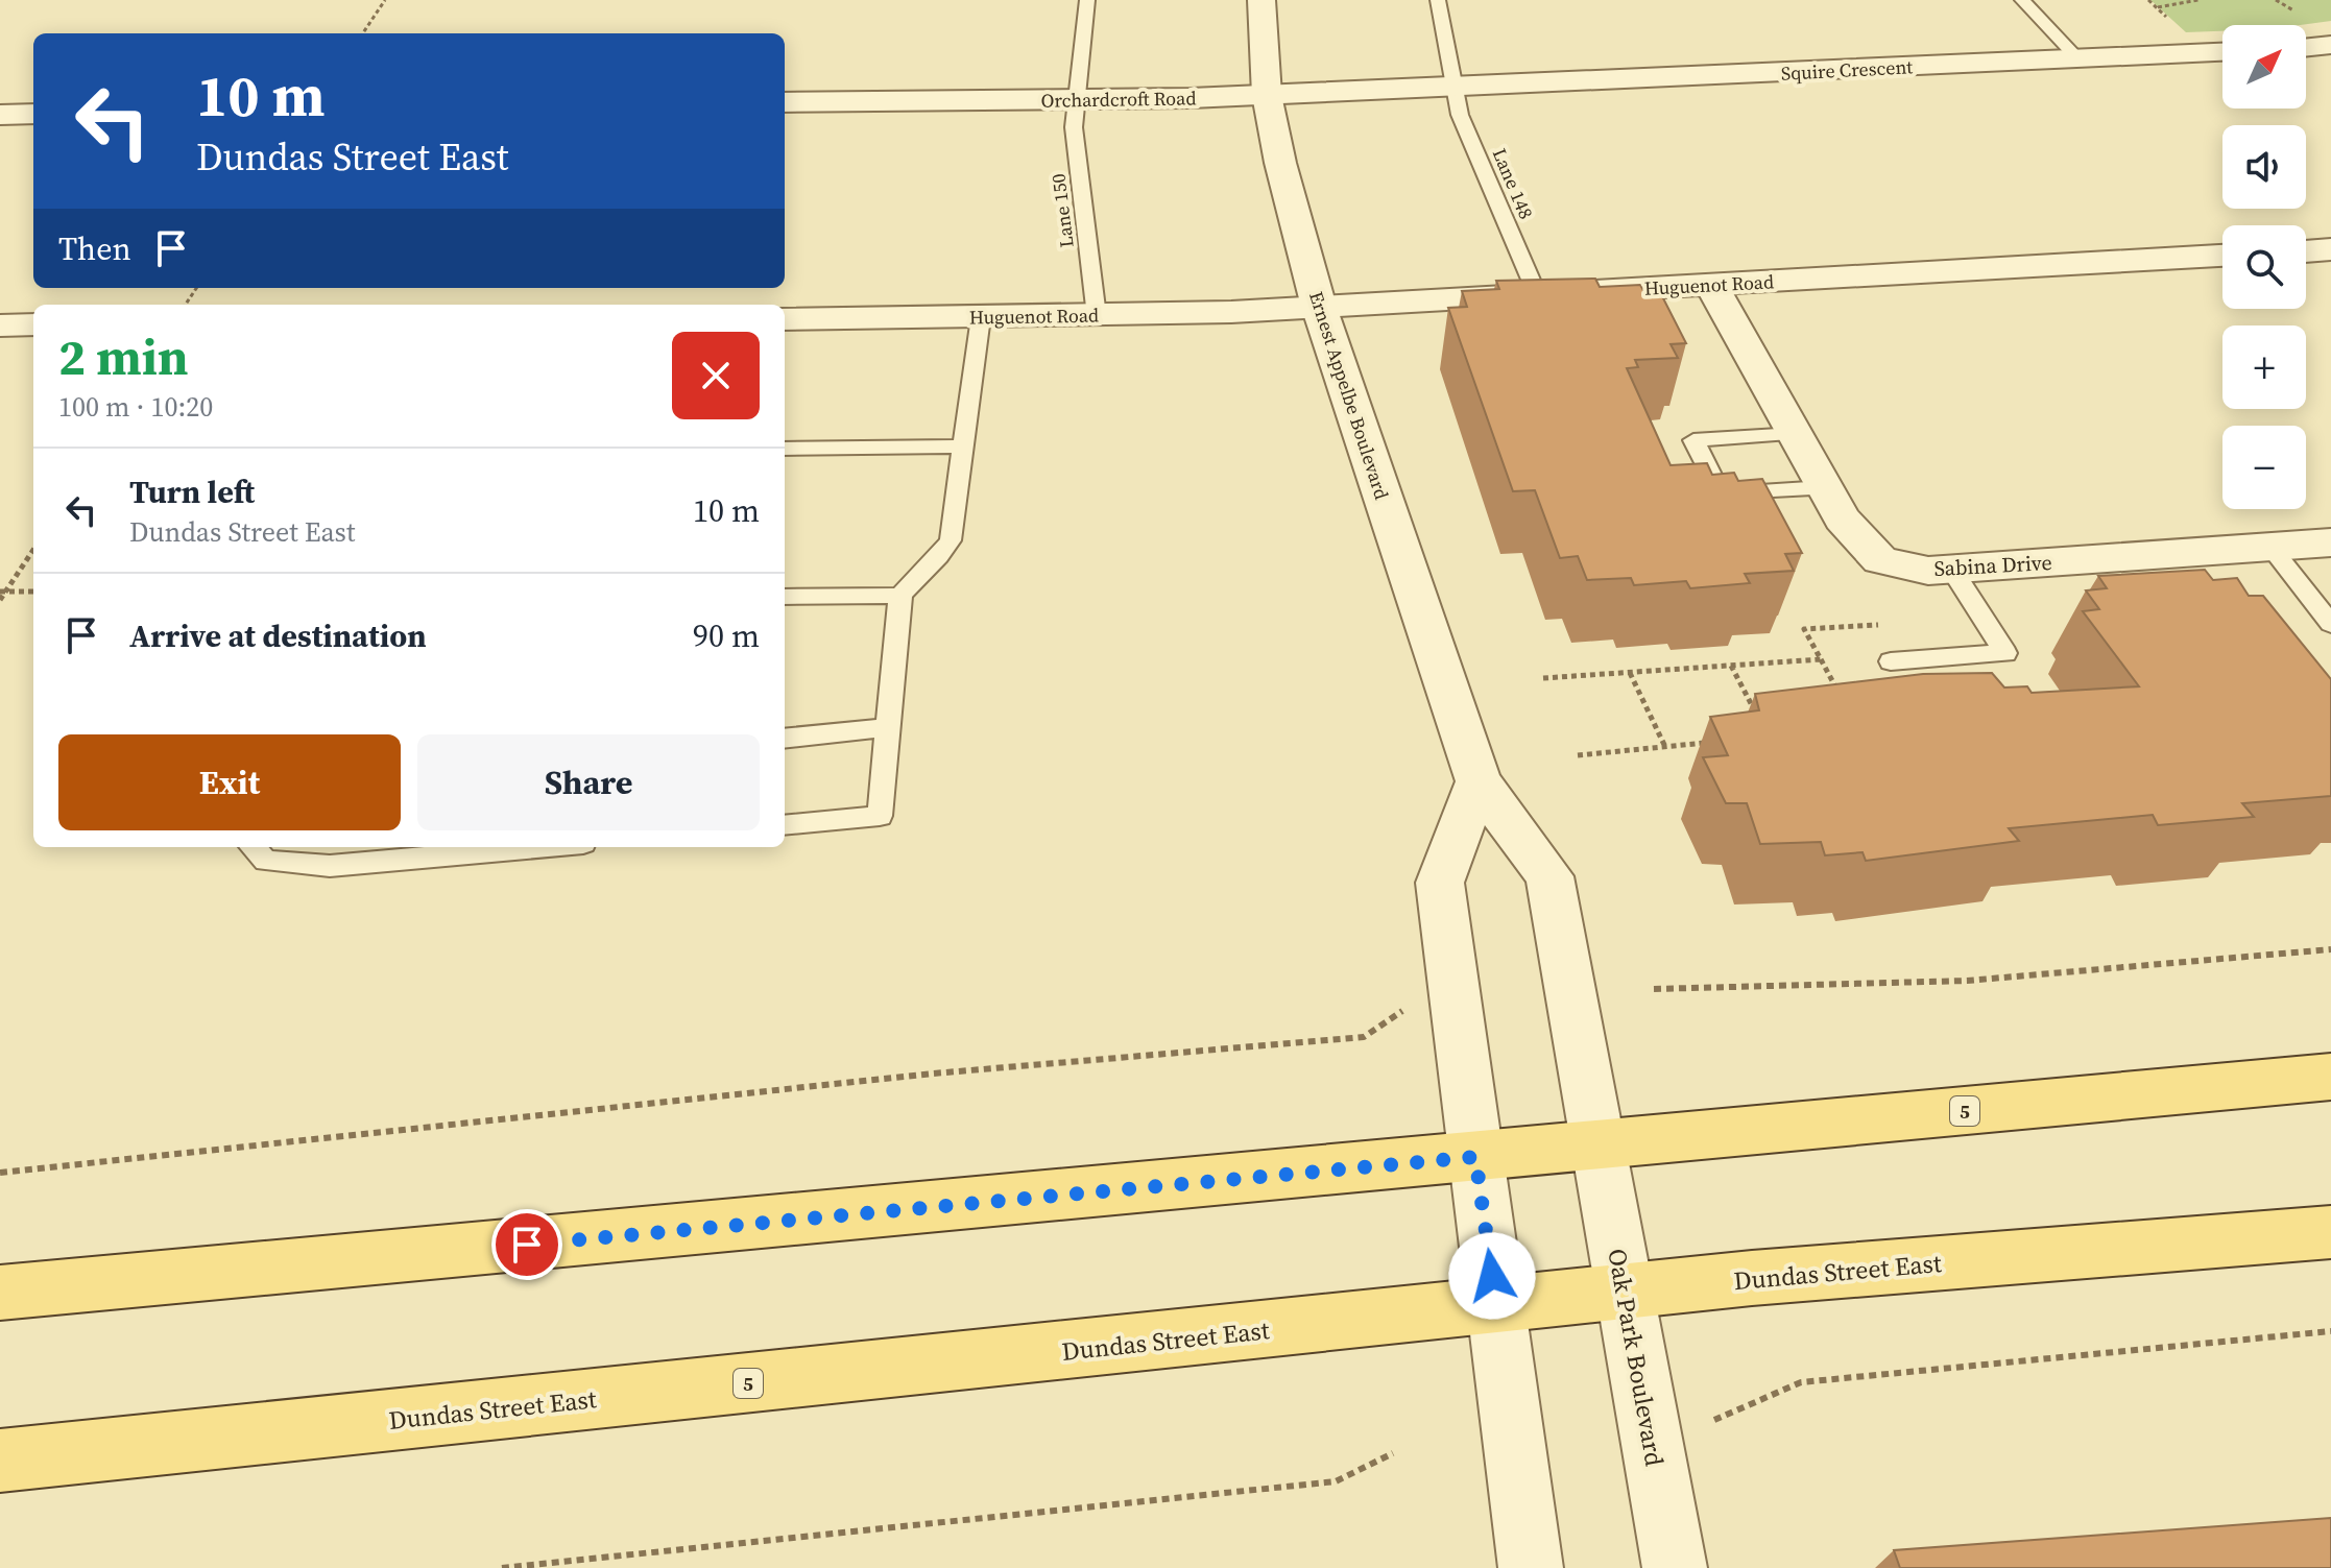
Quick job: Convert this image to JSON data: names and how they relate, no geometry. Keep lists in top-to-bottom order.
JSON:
{
  "streets": {
    "main road": ["5", "Dundas Street East"],
    "street": [
      "Squire Crescent",
      "Orchardcroft Road",
      "Huguenot Road",
      "Ernest Appelbe Boulevard",
      "Sabina Drive",
      "Oak Park Boulevard"
    ],
    "lane": ["Lane 148", "Lane 150"]
  },
  "crossings": [
    ["Squire Crescent", "Orchardcroft Road"],
    ["Squire Crescent", "Lane 148"],
    ["Orchardcroft Road", "Lane 148"],
    ["Orchardcroft Road", "Lane 150"],
    ["Orchardcroft Road", "Ernest Appelbe Boulevard"],
    ["Lane 148", "Huguenot Road"],
    ["Lane 150", "Huguenot Road"],
    ["Huguenot Road", "Ernest Appelbe Boulevard"],
    ["Huguenot Road", "Sabina Drive"],
    ["Ernest Appelbe Boulevard", "5"],
    ["Ernest Appelbe Boulevard", "Oak Park Boulevard"],
    ["5", "Oak Park Boulevard"],
    ["Dundas Street East", "Oak Park Boulevard"]
  ],
  "north": "top right",
  "page": {
    "map_buttons": ["+", "−"],
    "turn": ["10 m", "Dundas Street East"],
    "then": "Then",
    "heading": ["2 min", "100 m · 10:20"],
    "list": [
      {
        "name": "Turn left",
        "note": "Dundas Street East",
        "value": "10 m"
      },
      {
        "name": "Arrive at destination",
        "value": "90 m"
      }
    ],
    "buttons": ["Exit", "Share"]
  }
}
